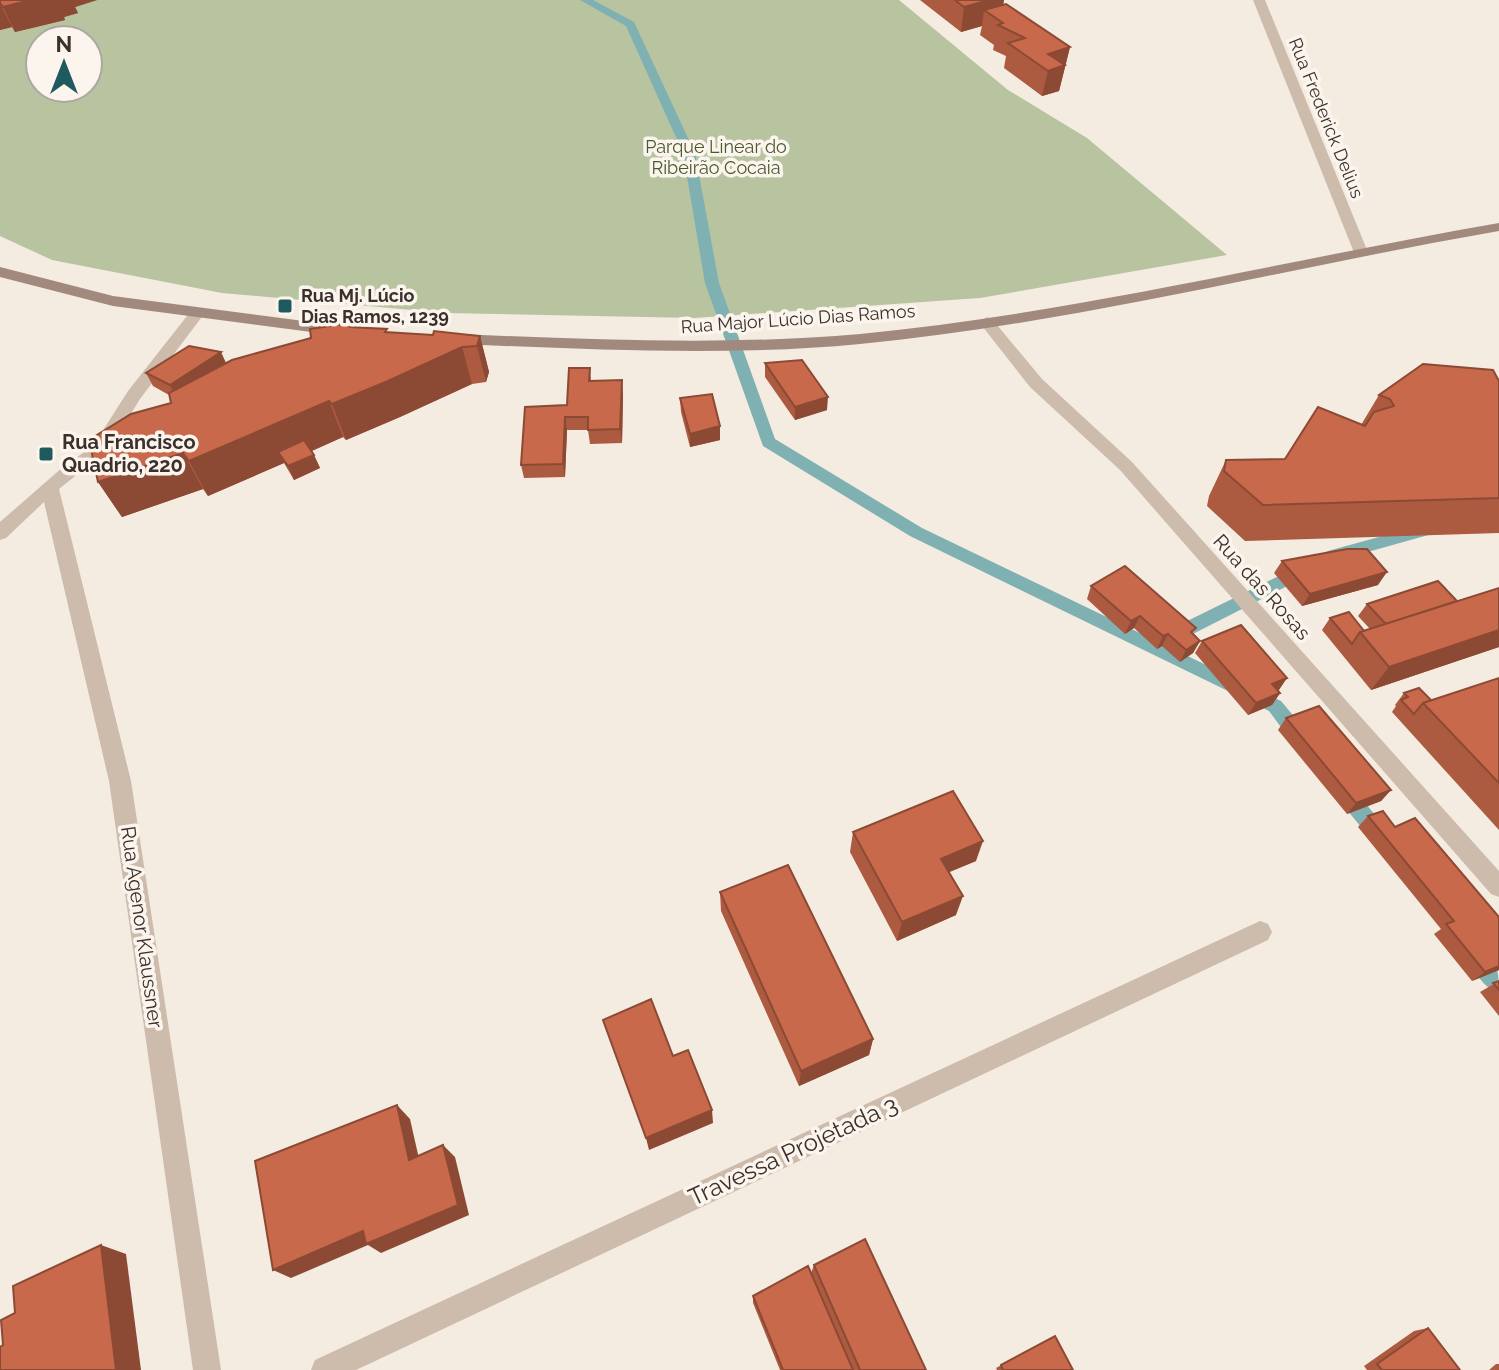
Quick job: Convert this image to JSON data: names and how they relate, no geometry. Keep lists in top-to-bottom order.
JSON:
{
  "streets": {
    "main road": ["Rua Major Lúcio Dias Ramos"],
    "street": [
      "Rua Frederick Delius",
      "Rua das Rosas",
      "Rua Agenor Klaussner",
      "Travessa Projetada 3"
    ]
  },
  "crossings": [
    ["Rua Frederick Delius", "Rua Major Lúcio Dias Ramos"],
    ["Rua Major Lúcio Dias Ramos", "Rua das Rosas"]
  ],
  "parks": ["Parque Linear do Ribeirão Cocaia"],
  "places": {
    "transit": ["Rua Mj. Lúcio Dias Ramos, 1239", "Rua Francisco Quadrio, 220"]
  },
  "north": "top"
}
